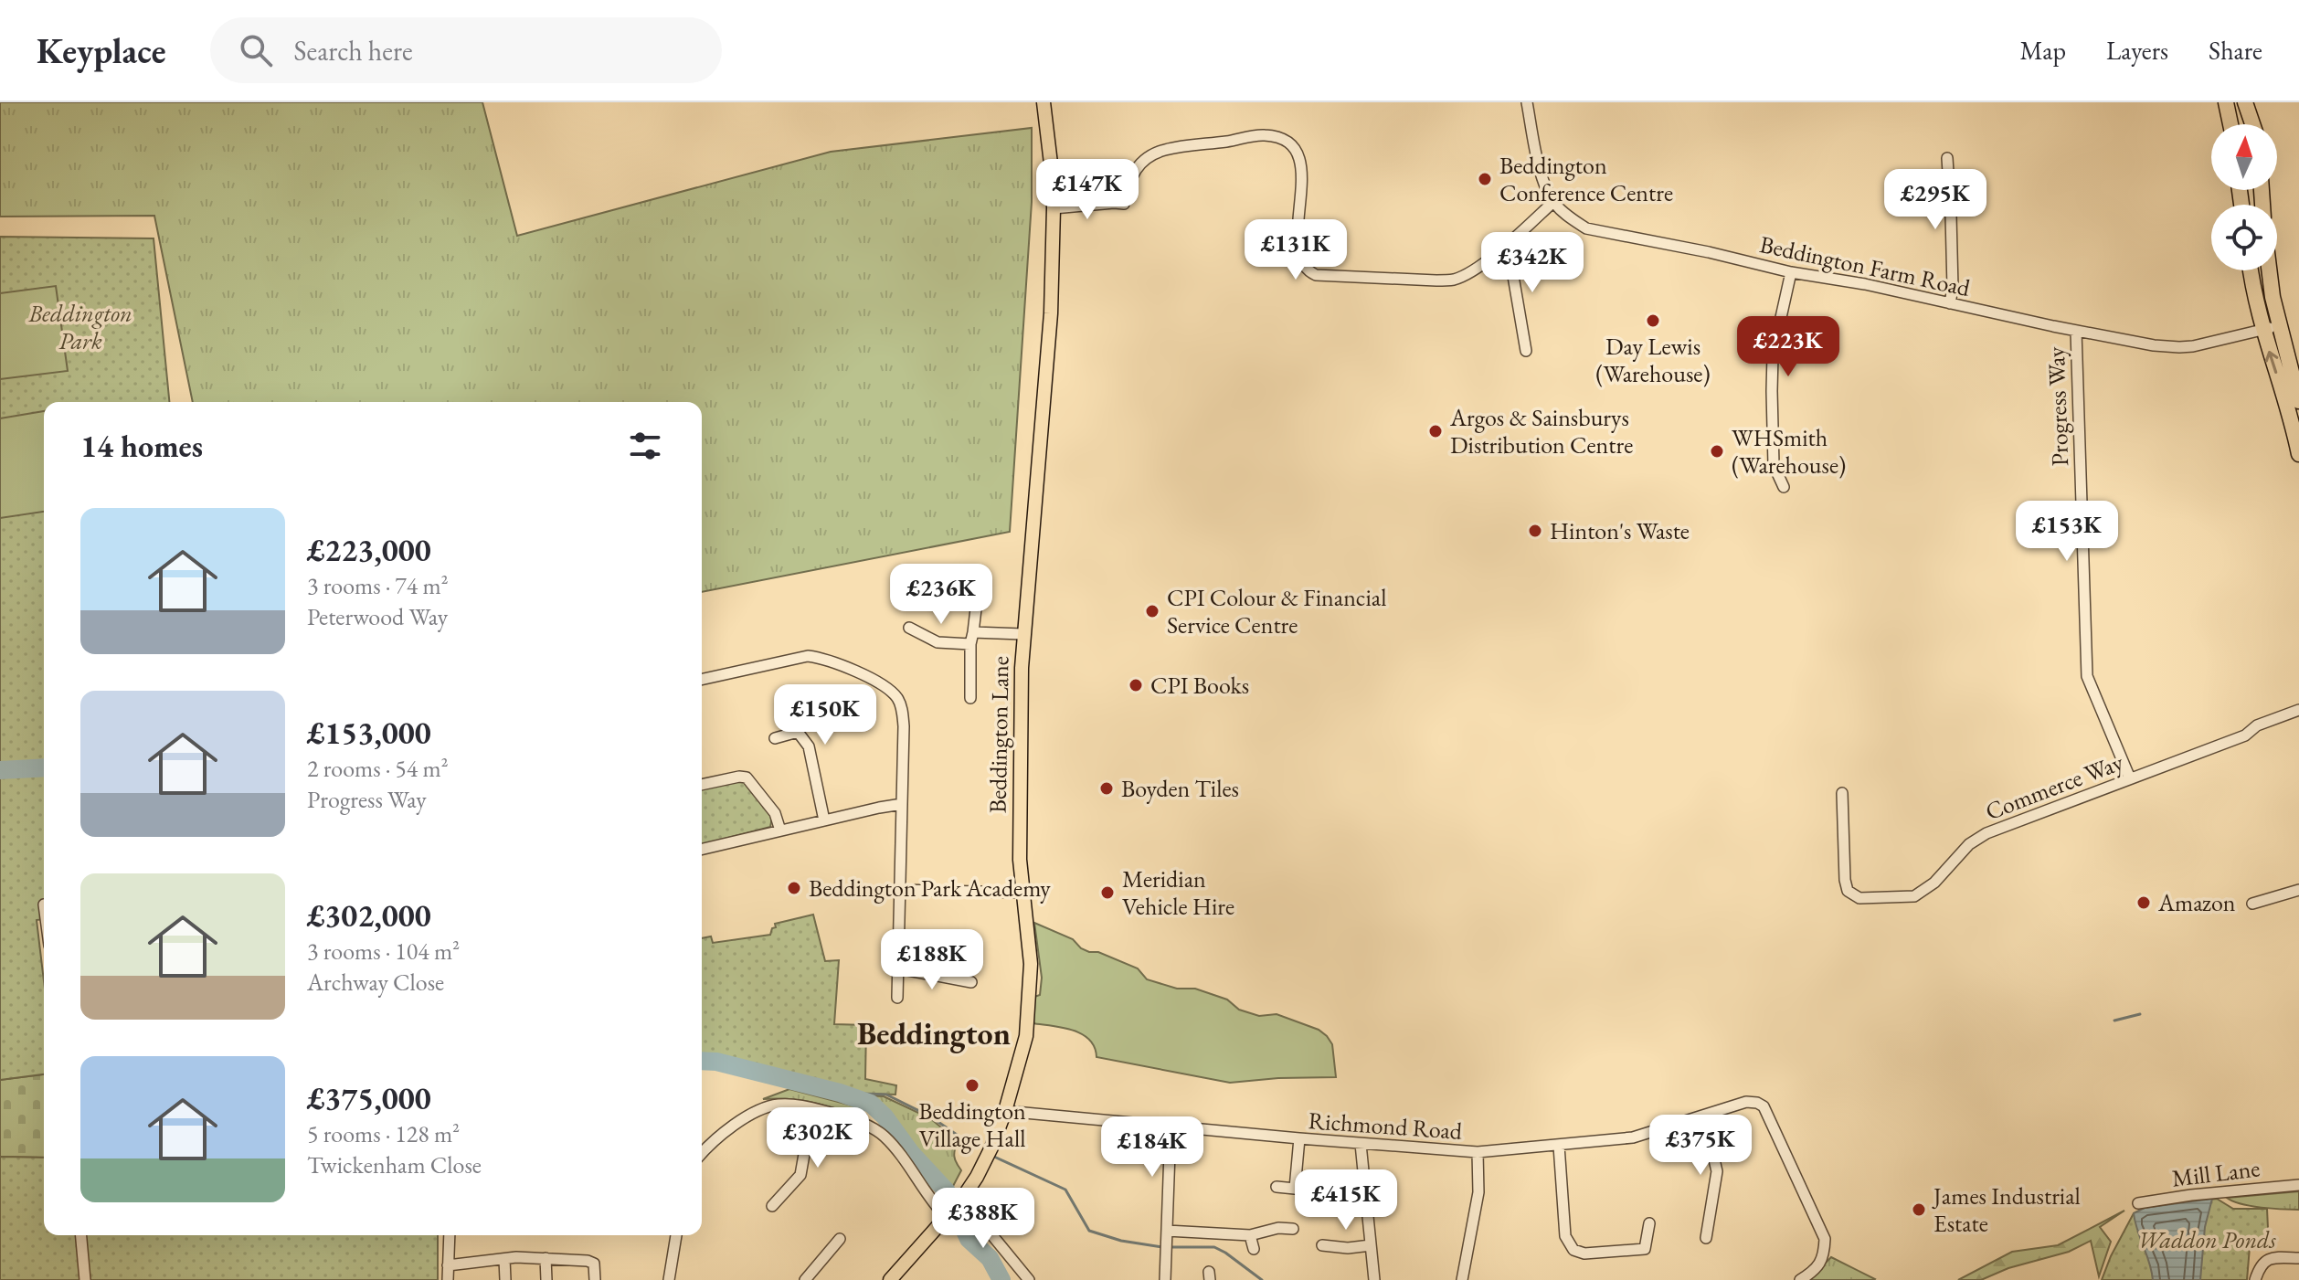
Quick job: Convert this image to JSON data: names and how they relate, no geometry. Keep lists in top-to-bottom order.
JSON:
{
  "streets": {
    "main road": ["Beddington Lane"],
    "street": [
      "Beddington Farm Road",
      "Progress Way",
      "Commerce Way",
      "Richmond Road",
      "Mill Lane"
    ]
  },
  "crossings": [
    ["Beddington Farm Road", "Progress Way"],
    ["Progress Way", "Commerce Way"],
    ["Beddington Lane", "Richmond Road"]
  ],
  "districts": ["Beddington"],
  "parks": ["Beddington Park", "Waddon Ponds"],
  "places": [
    "Beddington Conference Centre",
    "Day Lewis (Warehouse)",
    "Argos & Sainsburys Distribution Centre",
    "WHSmith (Warehouse)",
    "Hinton's Waste",
    "CPI Colour & Financial Service Centre",
    "CPI Books",
    "Boyden Tiles",
    "Beddington Park Academy",
    "Meridian Vehicle Hire",
    "Amazon",
    "Beddington Village Hall",
    "James Industrial Estate"
  ],
  "north": "top",
  "page": {
    "header": "Keyplace",
    "search": "Search here",
    "nav": ["Map", "Layers", "Share"],
    "price": [
      "£147K",
      "£295K",
      "£131K",
      "£342K",
      "£223K",
      "£153K",
      "£236K",
      "£150K",
      "£188K",
      "£302K",
      "£375K",
      "£184K",
      "£415K",
      "£388K"
    ],
    "heading": "14 homes",
    "list": [
      {
        "name": "£223,000",
        "note": "3 rooms · 74 m² · Peterwood Way"
      },
      {
        "name": "£153,000",
        "note": "2 rooms · 54 m² · Progress Way"
      },
      {
        "name": "£302,000",
        "note": "3 rooms · 104 m² · Archway Close"
      },
      {
        "name": "£375,000",
        "note": "5 rooms · 128 m² · Twickenham Close"
      }
    ]
  }
}
